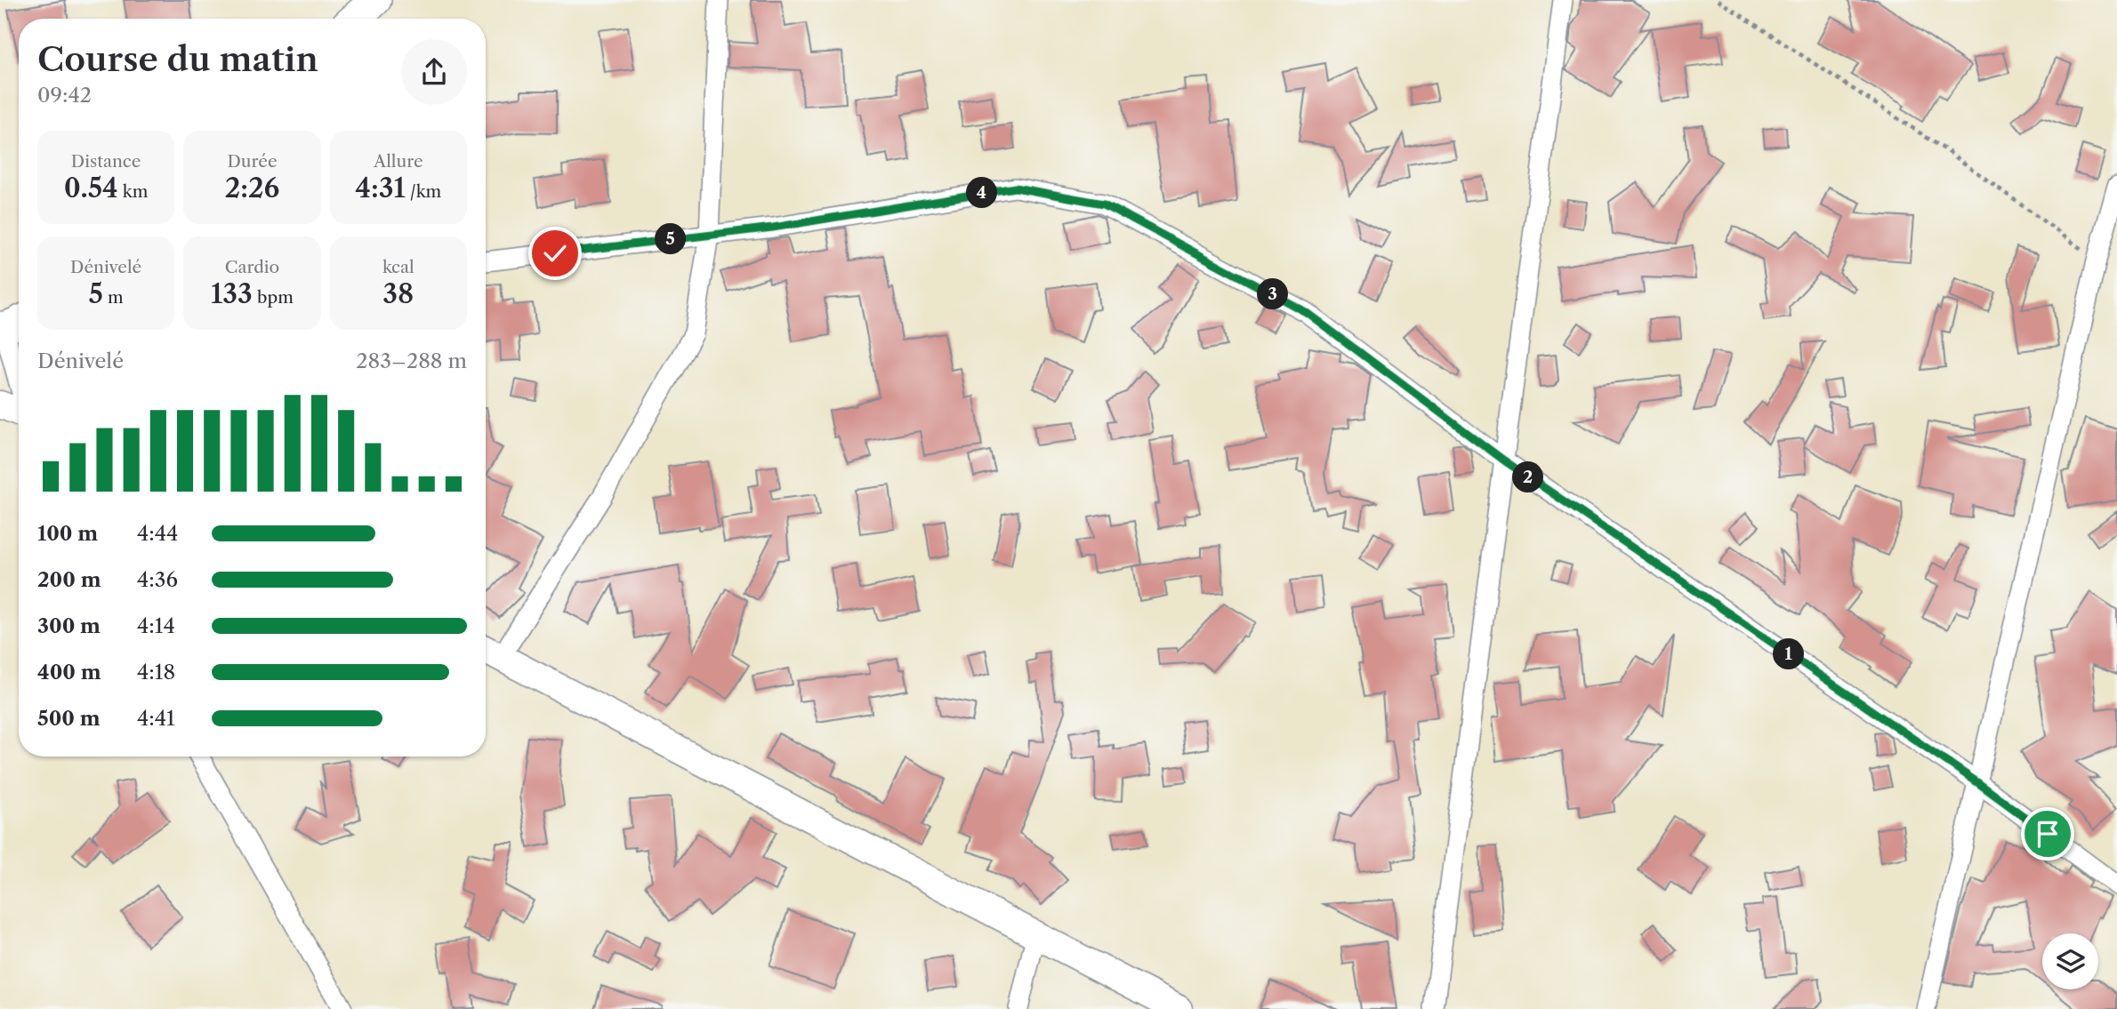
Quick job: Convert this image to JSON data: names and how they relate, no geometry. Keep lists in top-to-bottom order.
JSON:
{
  "page": {
    "heading": ["Course du matin", "09:42"],
    "stats": [
      ["Distance", "0.54 km"],
      ["Durée", "2:26"],
      ["Allure", "4:31 /km"],
      ["Dénivelé", "5 m"],
      ["Cardio", "133 bpm"],
      ["kcal", "38"]
    ],
    "pins": [
      "4",
      "5",
      "3",
      "2",
      "1"
    ],
    "chart": ["Dénivelé", "283–288 m"],
    "list": [
      {
        "name": "100 m",
        "note": "4:44"
      },
      {
        "name": "200 m",
        "note": "4:36"
      },
      {
        "name": "300 m",
        "note": "4:14"
      },
      {
        "name": "400 m",
        "note": "4:18"
      },
      {
        "name": "500 m",
        "note": "4:41"
      }
    ]
  }
}
